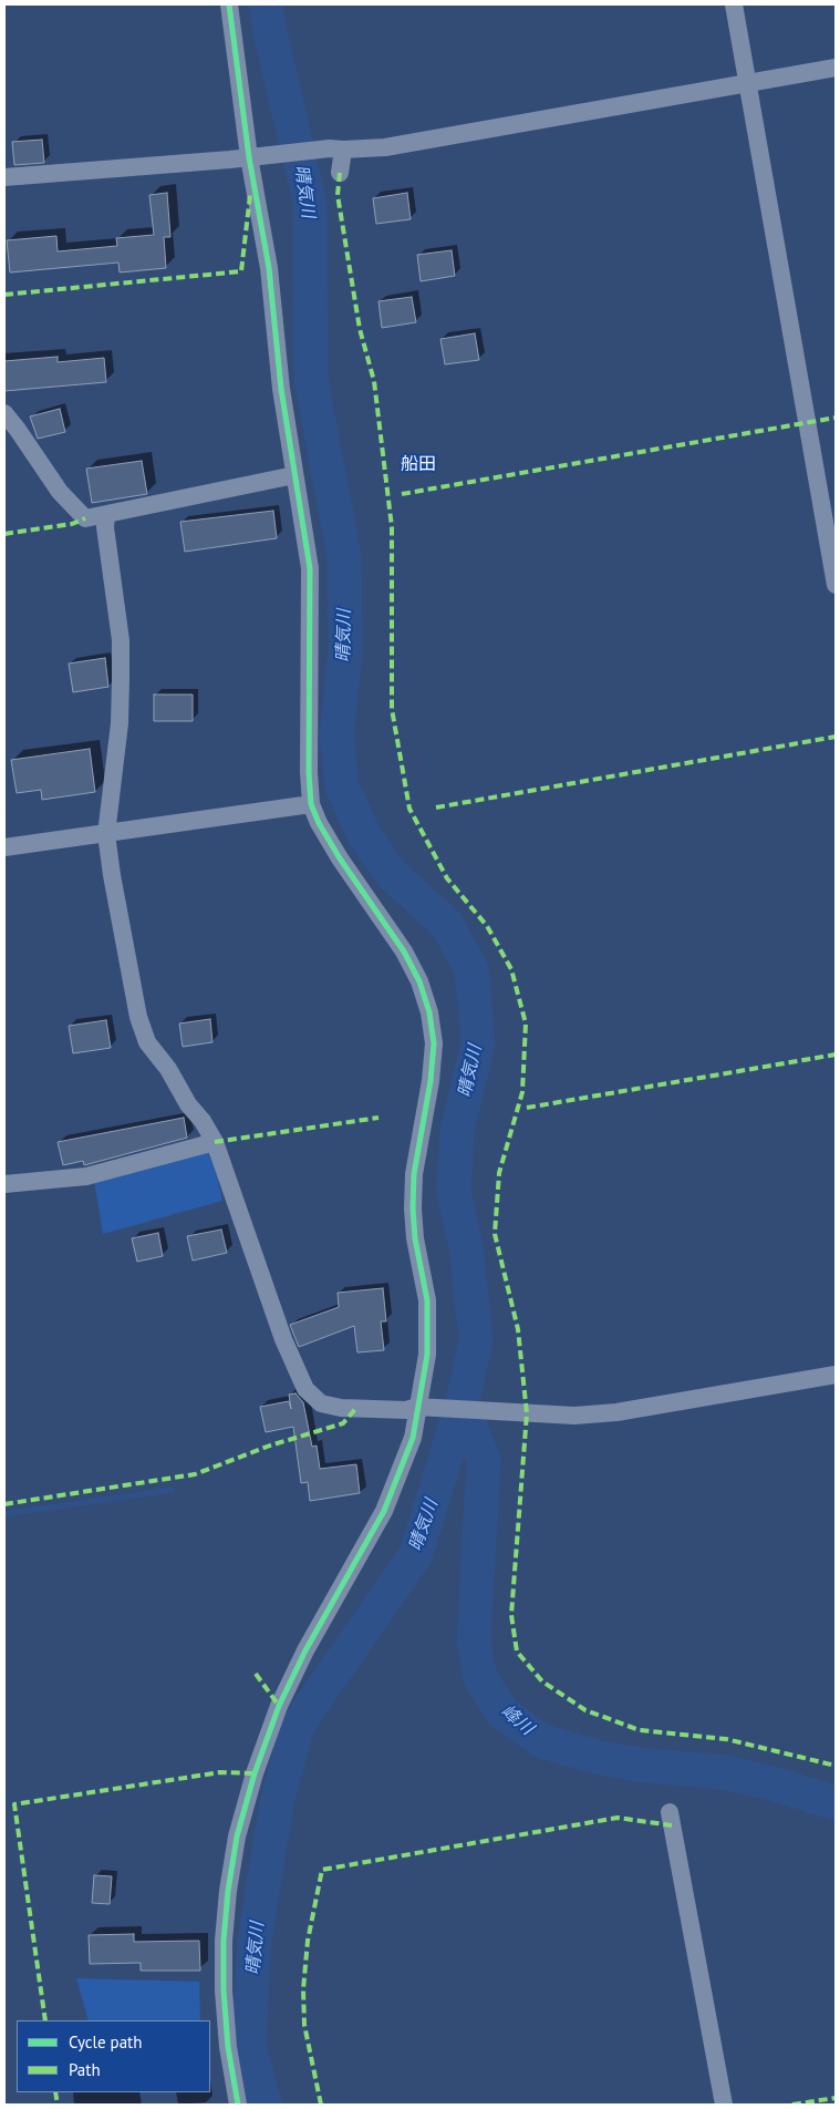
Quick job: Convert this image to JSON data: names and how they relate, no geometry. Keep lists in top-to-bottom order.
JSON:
{
  "districts": ["船田"],
  "water": ["晴気川", "峰川"],
  "legend": ["Cycle path", "Path"]
}
